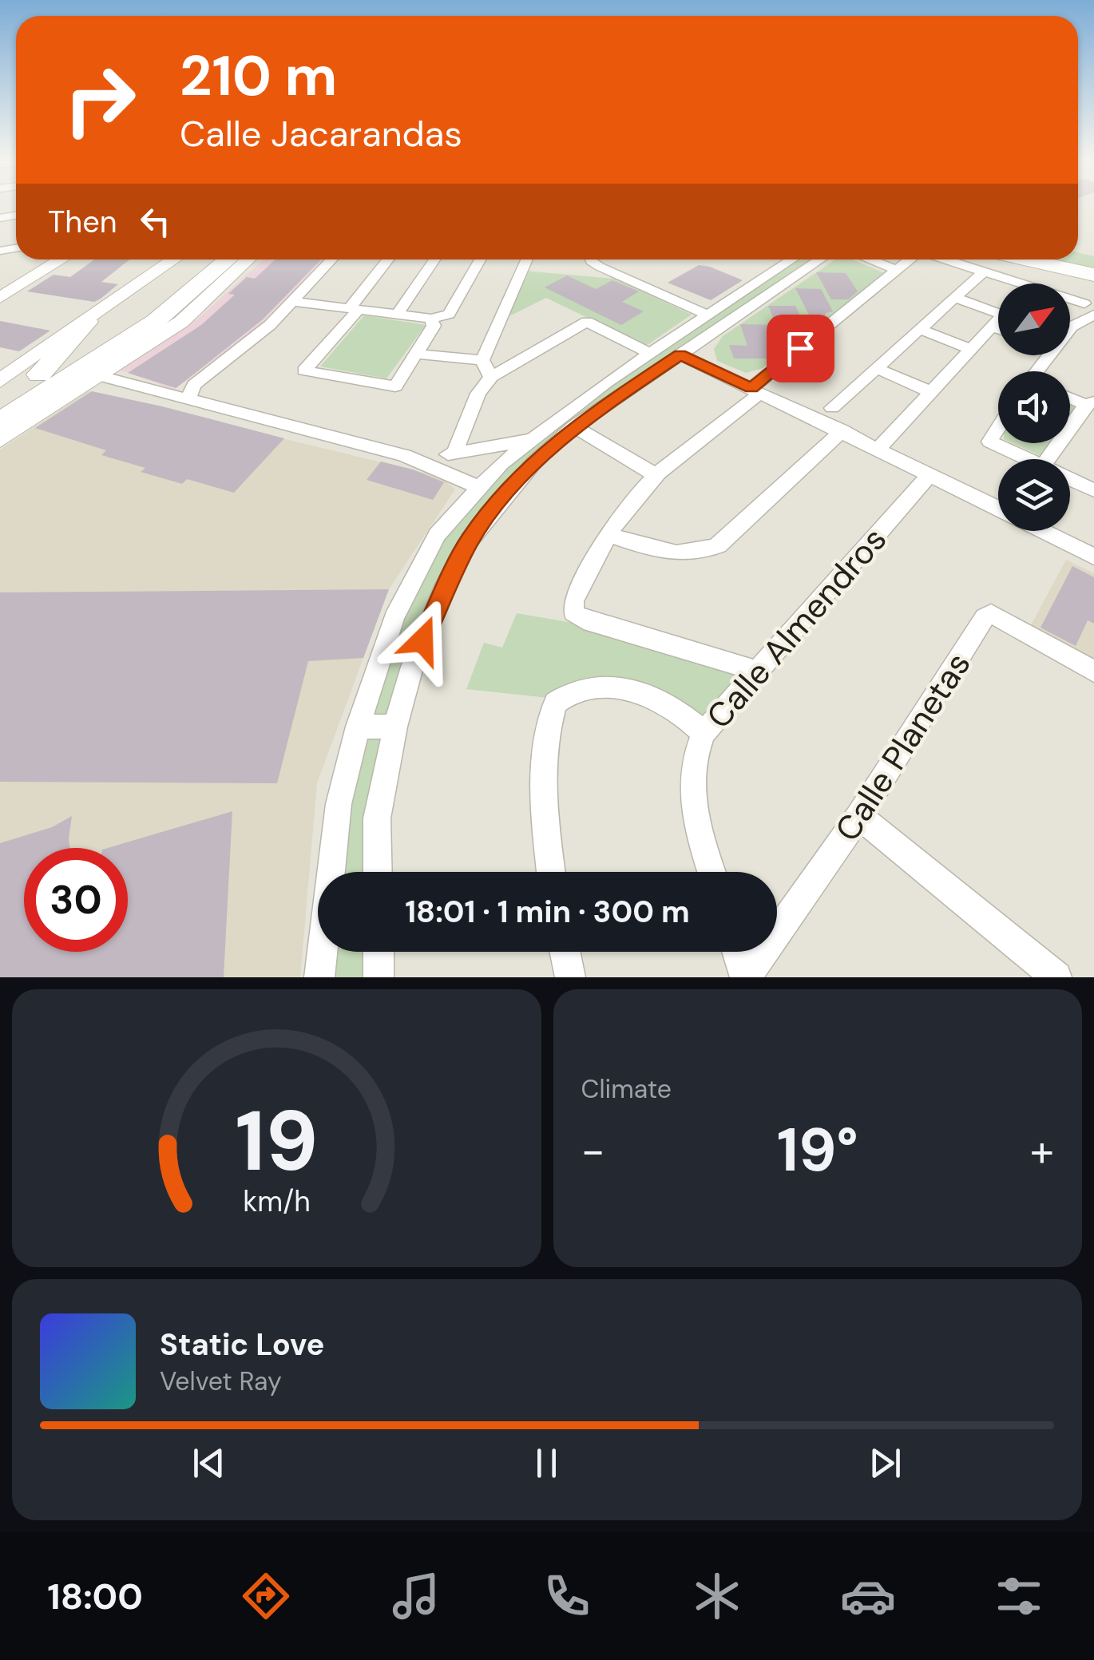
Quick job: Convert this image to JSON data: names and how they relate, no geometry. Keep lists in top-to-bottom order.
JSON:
{
  "streets": {
    "street": ["Calle Almendros", "Calle Planetas"]
  },
  "north": "top right",
  "page": {
    "turn": ["210 m", "Calle Jacarandas"],
    "then": "Then",
    "limit": "30",
    "trip": "18:01 · 1 min · 300 m",
    "tile": "Climate",
    "heat": ["−", "19°", "+"],
    "song": ["Static Love", "Velvet Ray"],
    "tabs": "18:00",
    "gauge": ["19", "km/h"]
  }
}
